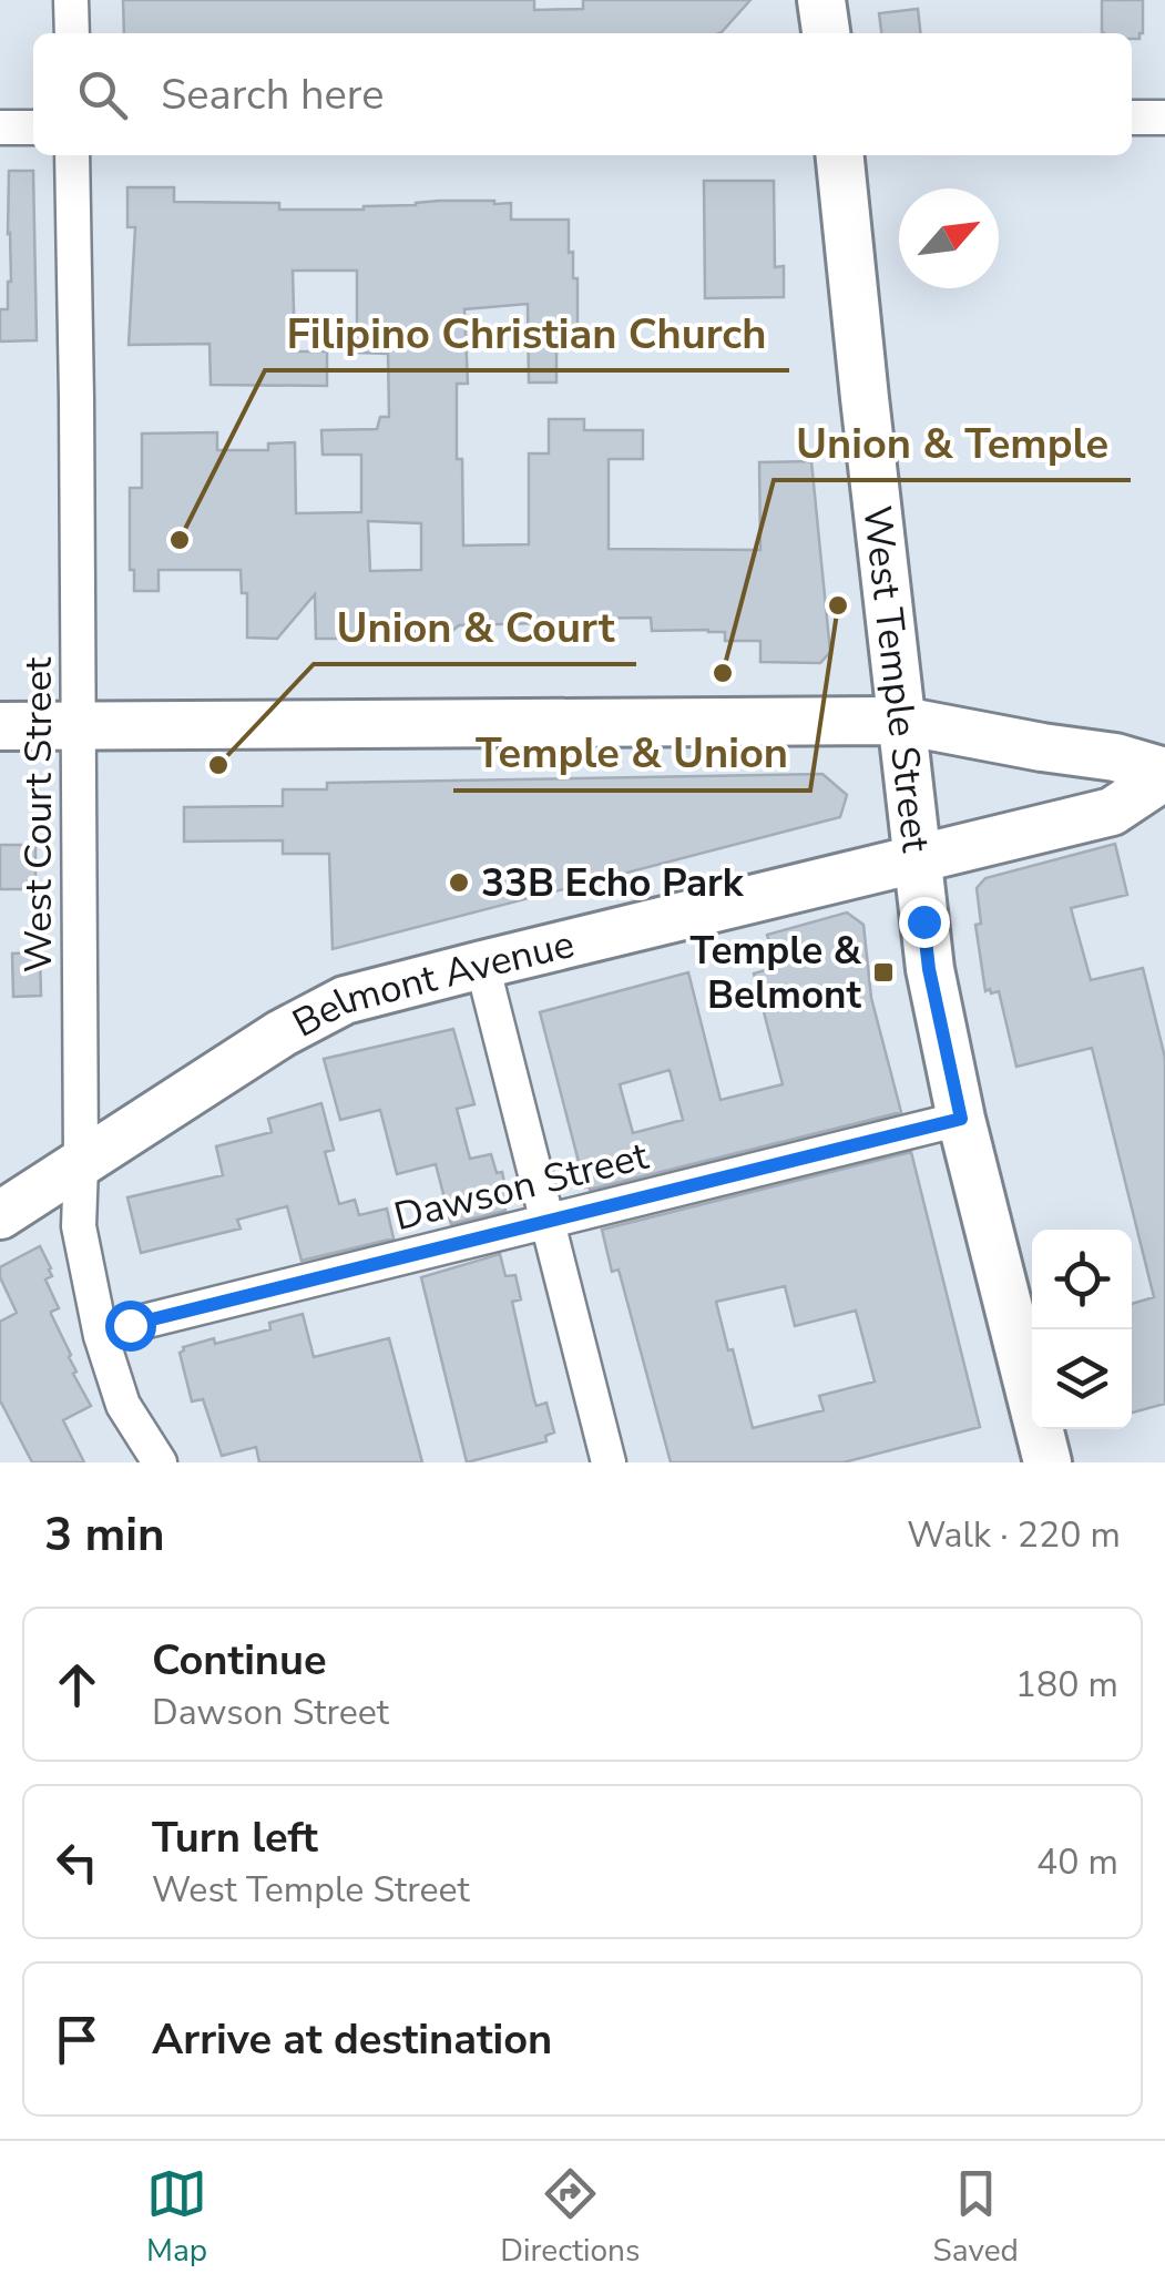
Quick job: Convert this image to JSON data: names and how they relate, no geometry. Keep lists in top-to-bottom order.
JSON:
{
  "streets": {
    "main road": ["West Temple Street", "Belmont Avenue"],
    "street": ["West Court Street", "Dawson Street"]
  },
  "crossings": [
    ["West Temple Street", "Belmont Avenue"],
    ["West Temple Street", "Dawson Street"],
    ["West Court Street", "Belmont Avenue"],
    ["West Court Street", "Dawson Street"]
  ],
  "places": {
    "other": [
      "Filipino Christian Church",
      "Temple & Union",
      "Union & Temple",
      "Union & Court",
      "33B Echo Park"
    ],
    "transit": ["Temple & Belmont"]
  },
  "north": "top right",
  "page": {
    "search": "Search here",
    "heading": ["3 min", "Walk · 220 m"],
    "list": [
      ["Continue", "Dawson Street", "180 m"],
      ["Turn left", "West Temple Street", "40 m"],
      "Arrive at destination"
    ],
    "nav": ["Map", "Directions", "Saved"]
  }
}
